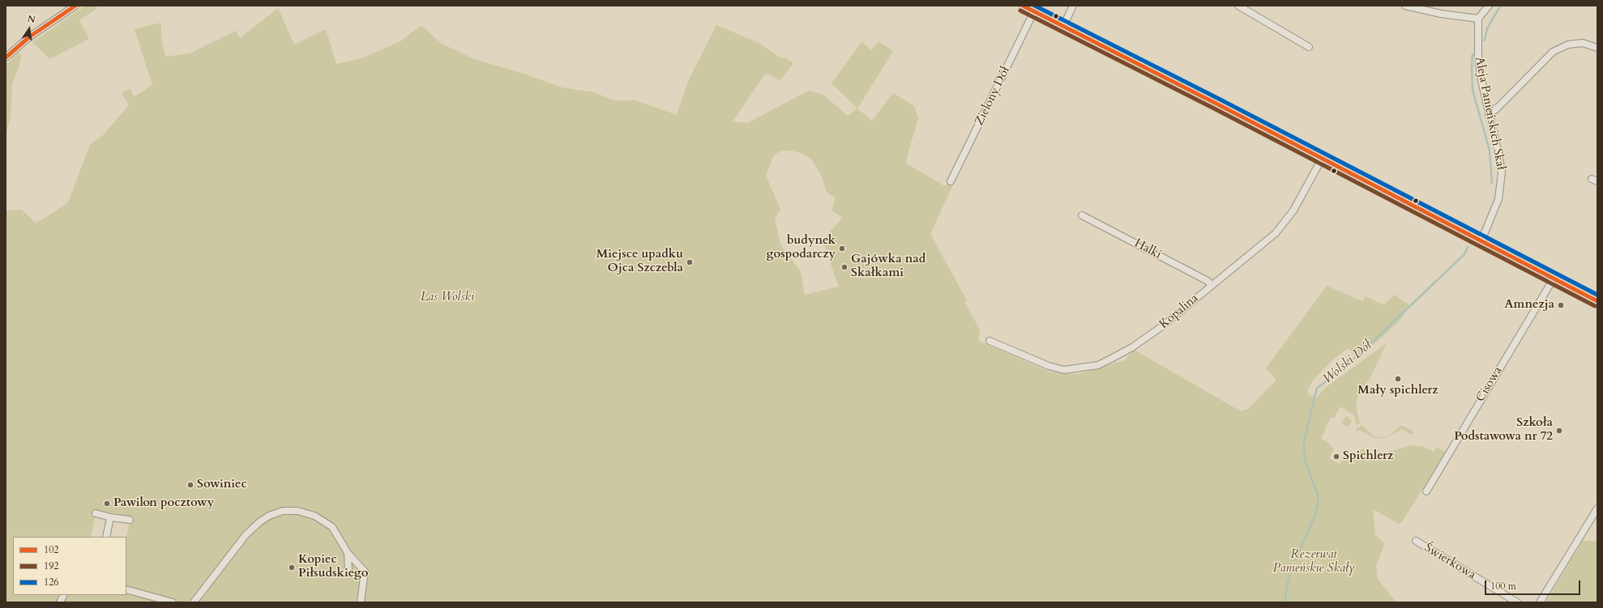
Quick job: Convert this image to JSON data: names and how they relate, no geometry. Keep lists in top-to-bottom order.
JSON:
{
  "streets": {
    "street": [
      "Zielony Dół",
      "Aleja Panieńskich Skał",
      "Halki",
      "Kopalina",
      "Cisowa",
      "Świerkowa"
    ]
  },
  "crossings": [
    ["Halki", "Kopalina"]
  ],
  "water": ["Wolski Dół"],
  "parks": ["Las Wolski", "Rezerwat Panieńskie Skały"],
  "places": [
    "budynek gospodarczy",
    "Miejsce upadku Ojca Szczebla",
    "Gajówka nad Skałkami",
    "Amnezja",
    "Mały spichlerz",
    "Szkoła Podstawowa nr 72",
    "Spichlerz",
    "Sowiniec",
    "Pawilon pocztowy",
    "Kopiec Piłsudskiego"
  ],
  "lines": ["transit line 102", "transit line 126", "transit line 192"],
  "legend": ["102", "192", "126"],
  "scale_bar": "100 m",
  "north": "top"
}
